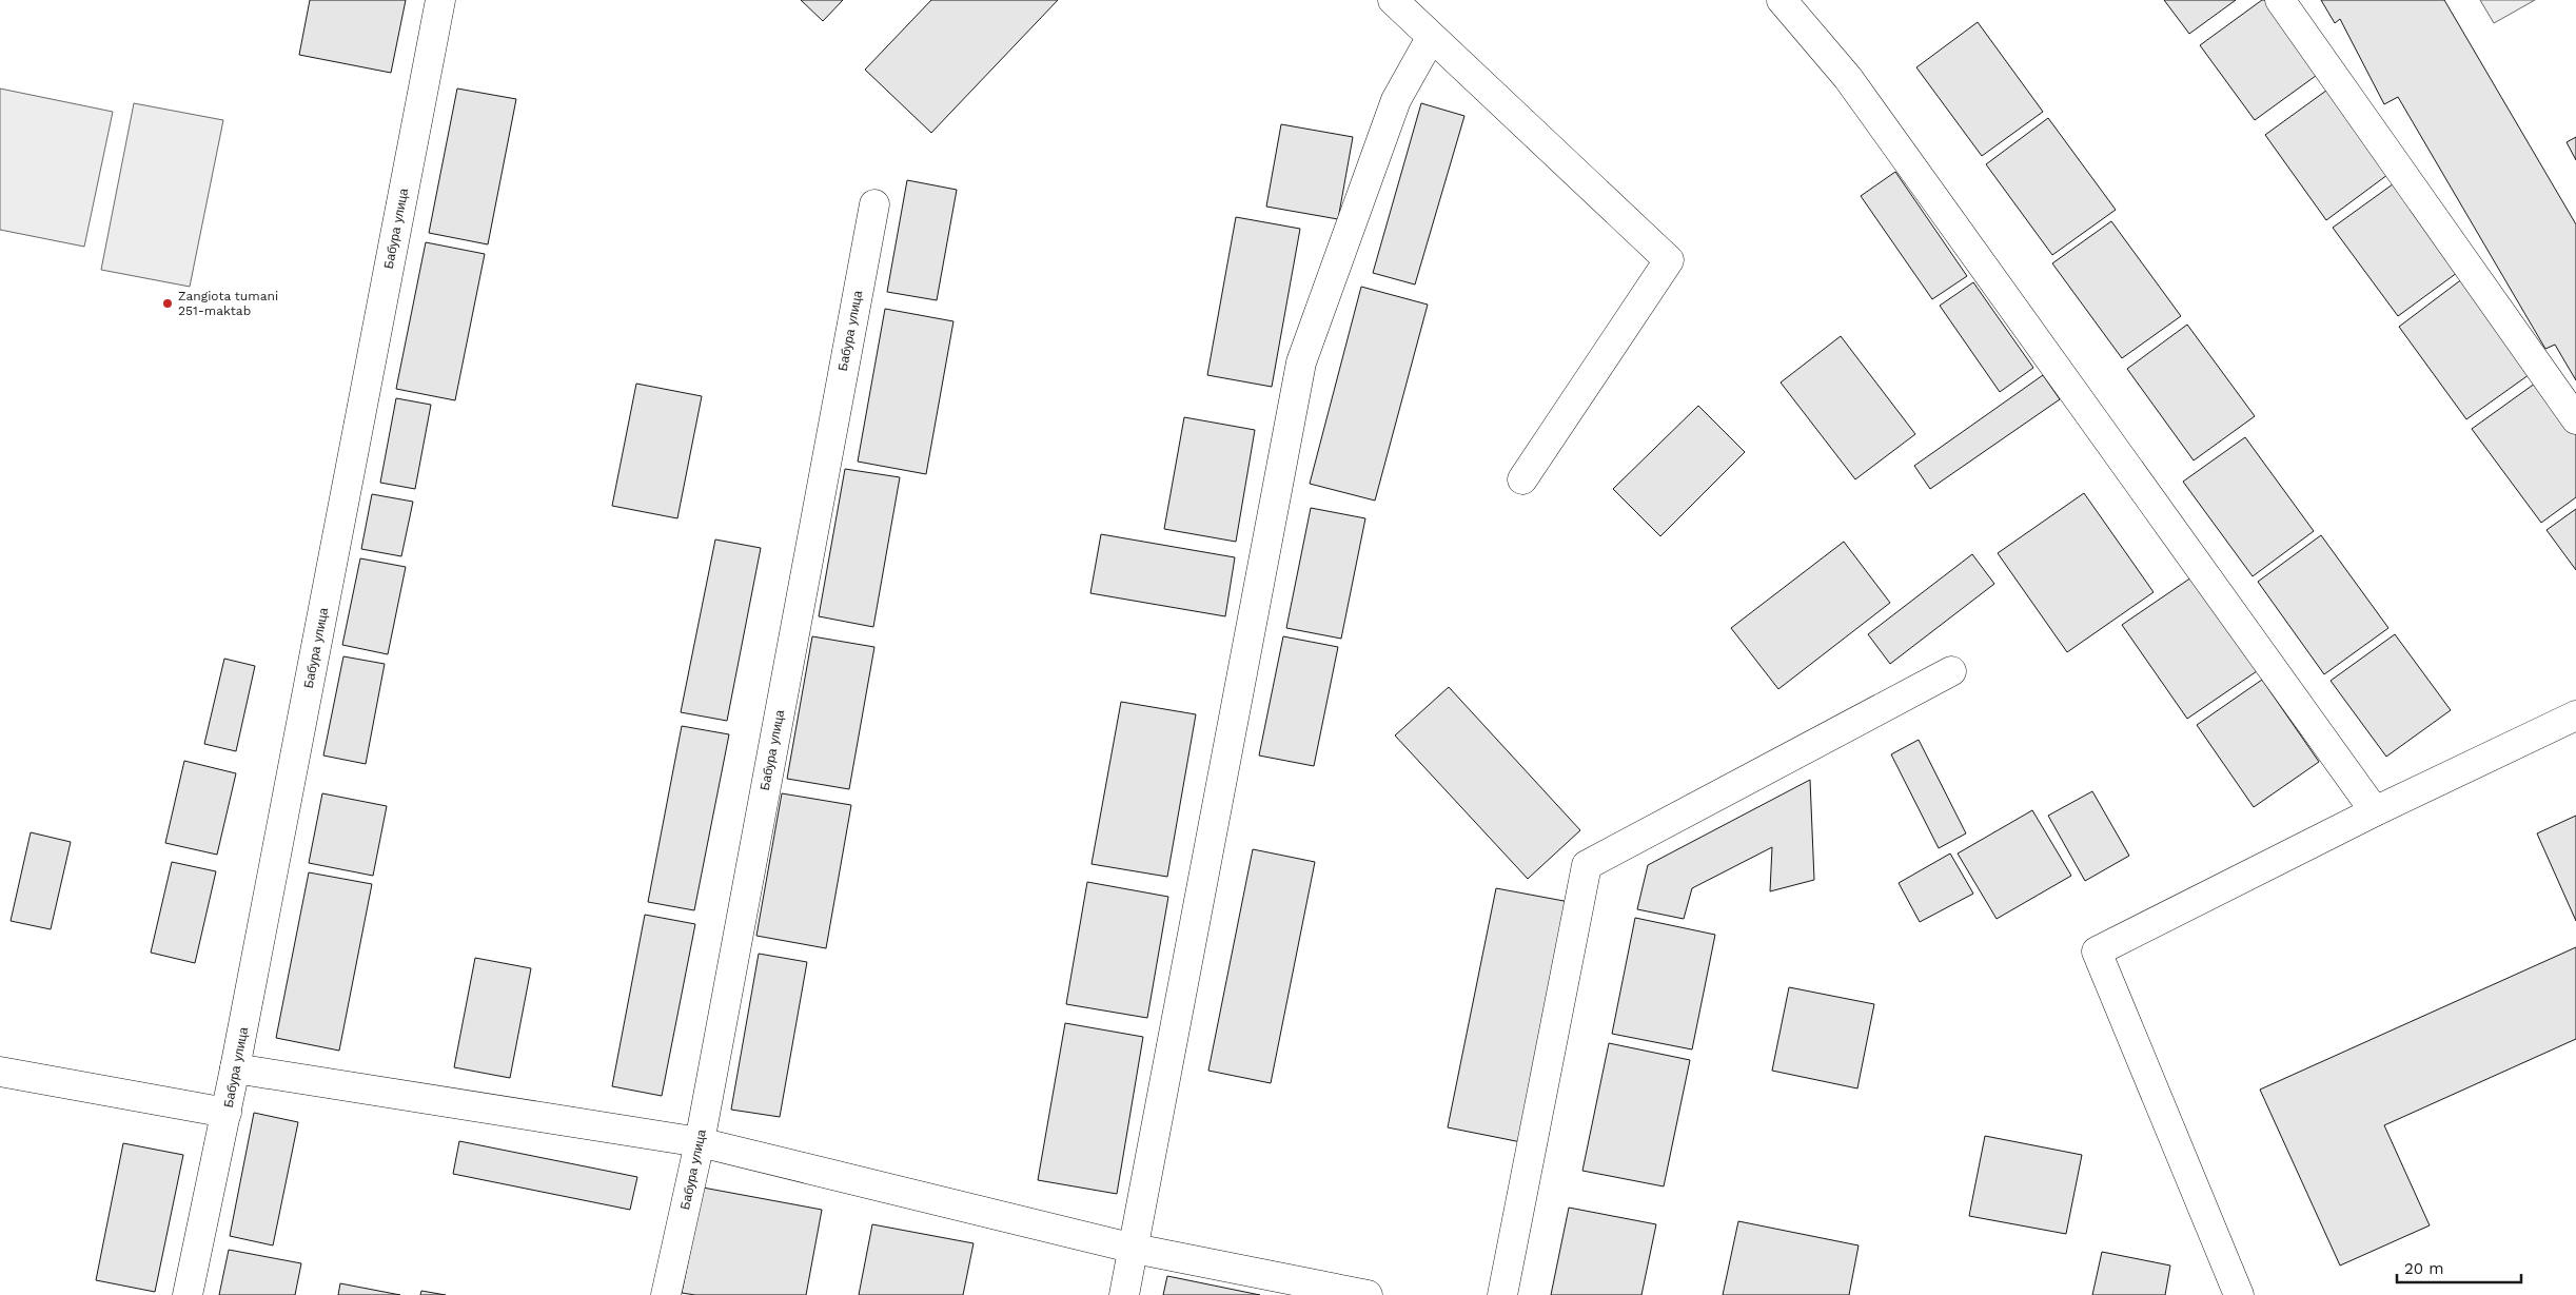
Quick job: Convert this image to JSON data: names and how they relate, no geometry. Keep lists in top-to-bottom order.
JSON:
{
  "streets": {
    "street": ["Бабура улица"]
  },
  "places": ["Zangiota tumani 251-maktab"],
  "scale_bar": "20 m"
}
